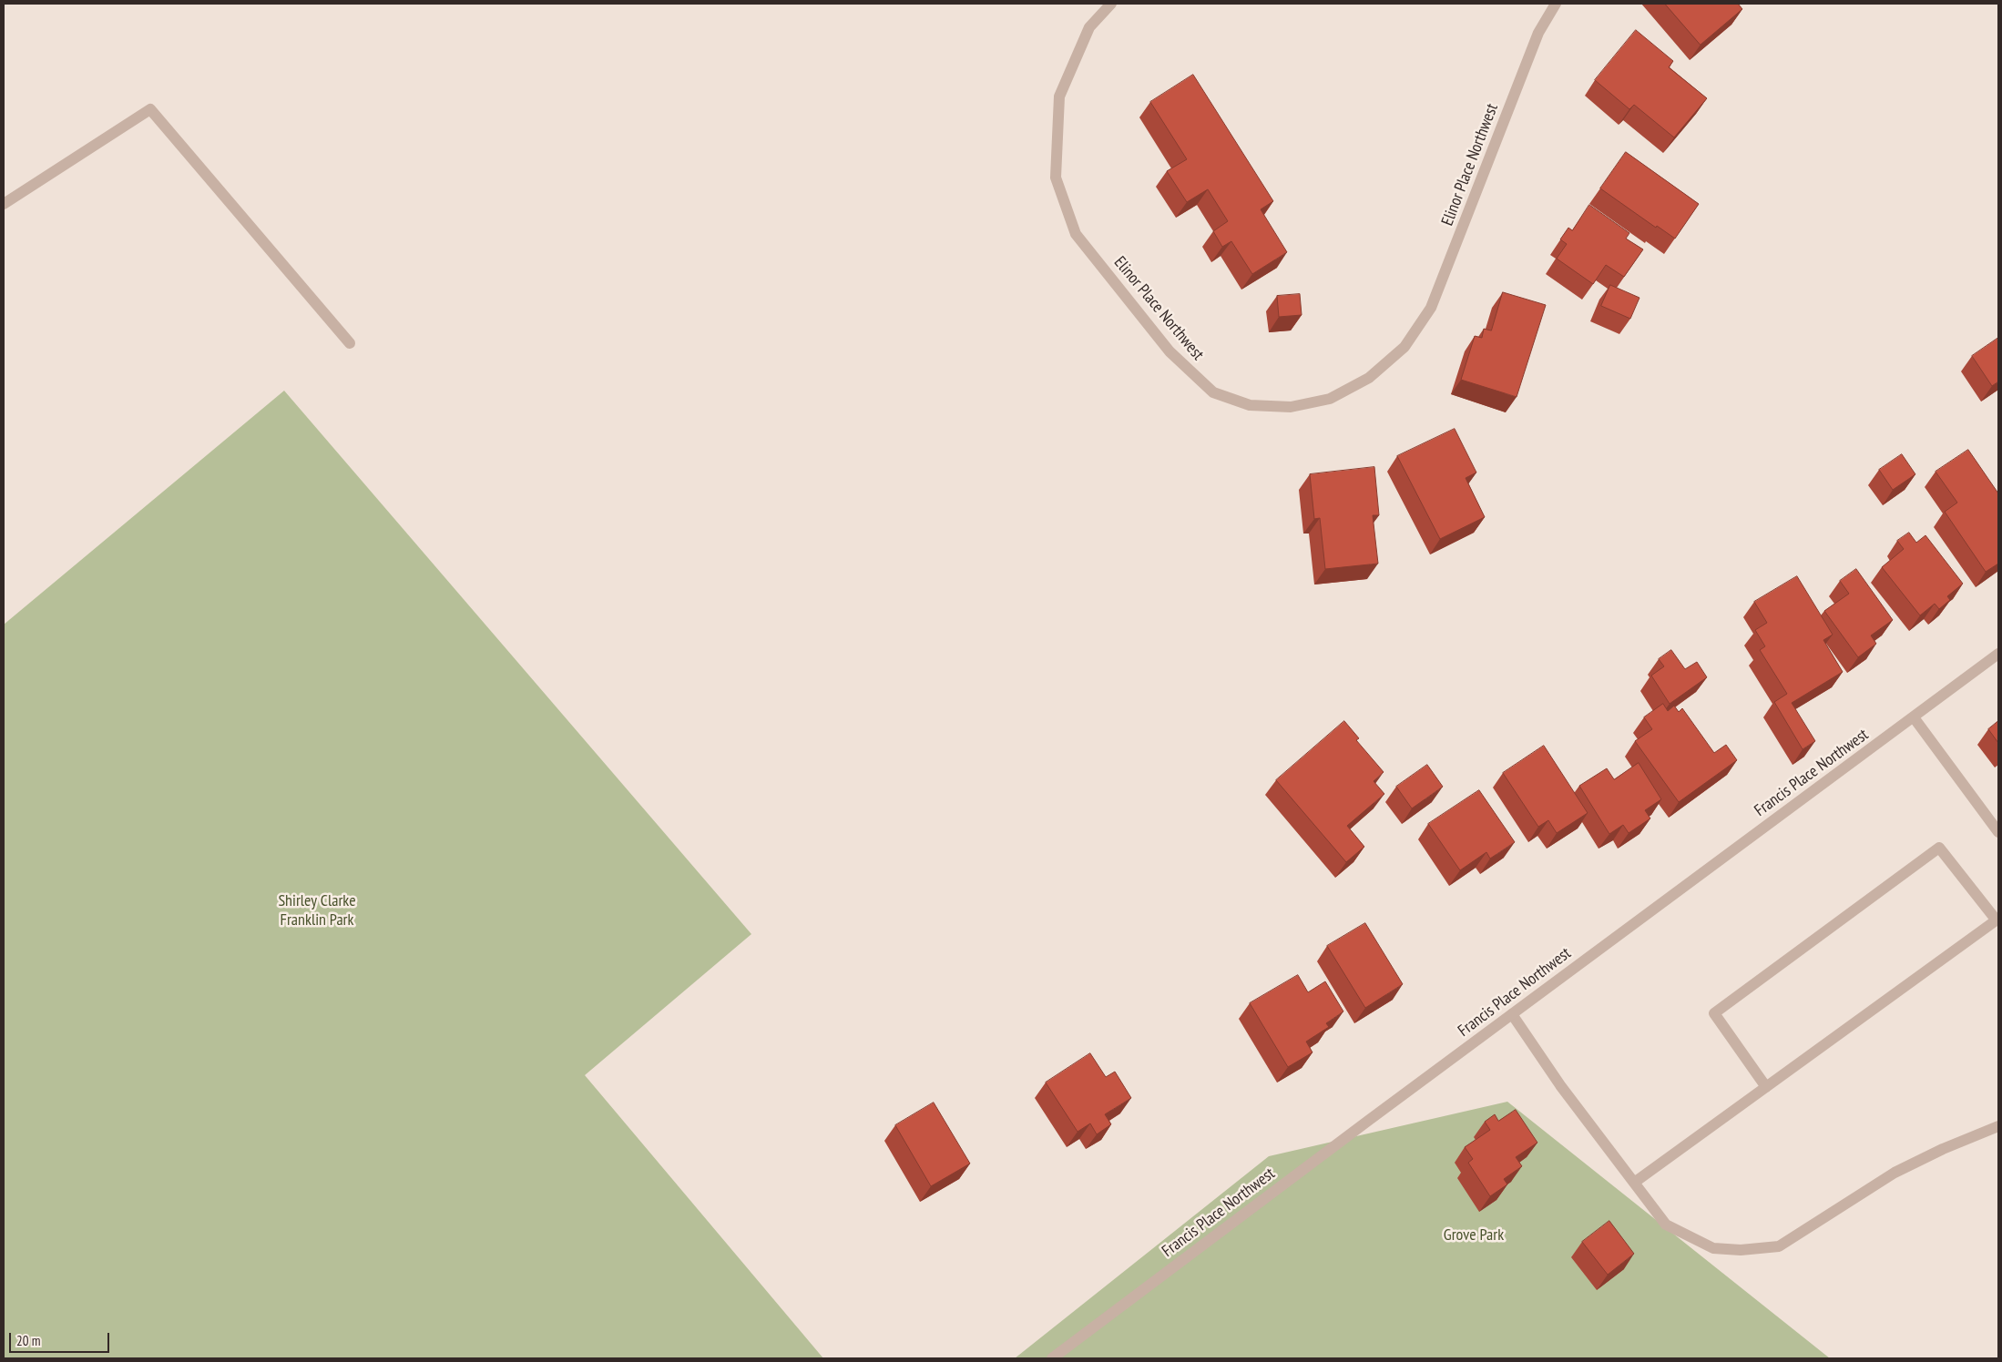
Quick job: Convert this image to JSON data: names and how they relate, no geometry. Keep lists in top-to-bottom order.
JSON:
{
  "streets": {
    "street": ["Elinor Place Northwest", "Francis Place Northwest"]
  },
  "parks": ["Shirley Clarke Franklin Park", "Grove Park"],
  "scale_bar": "20 m"
}
